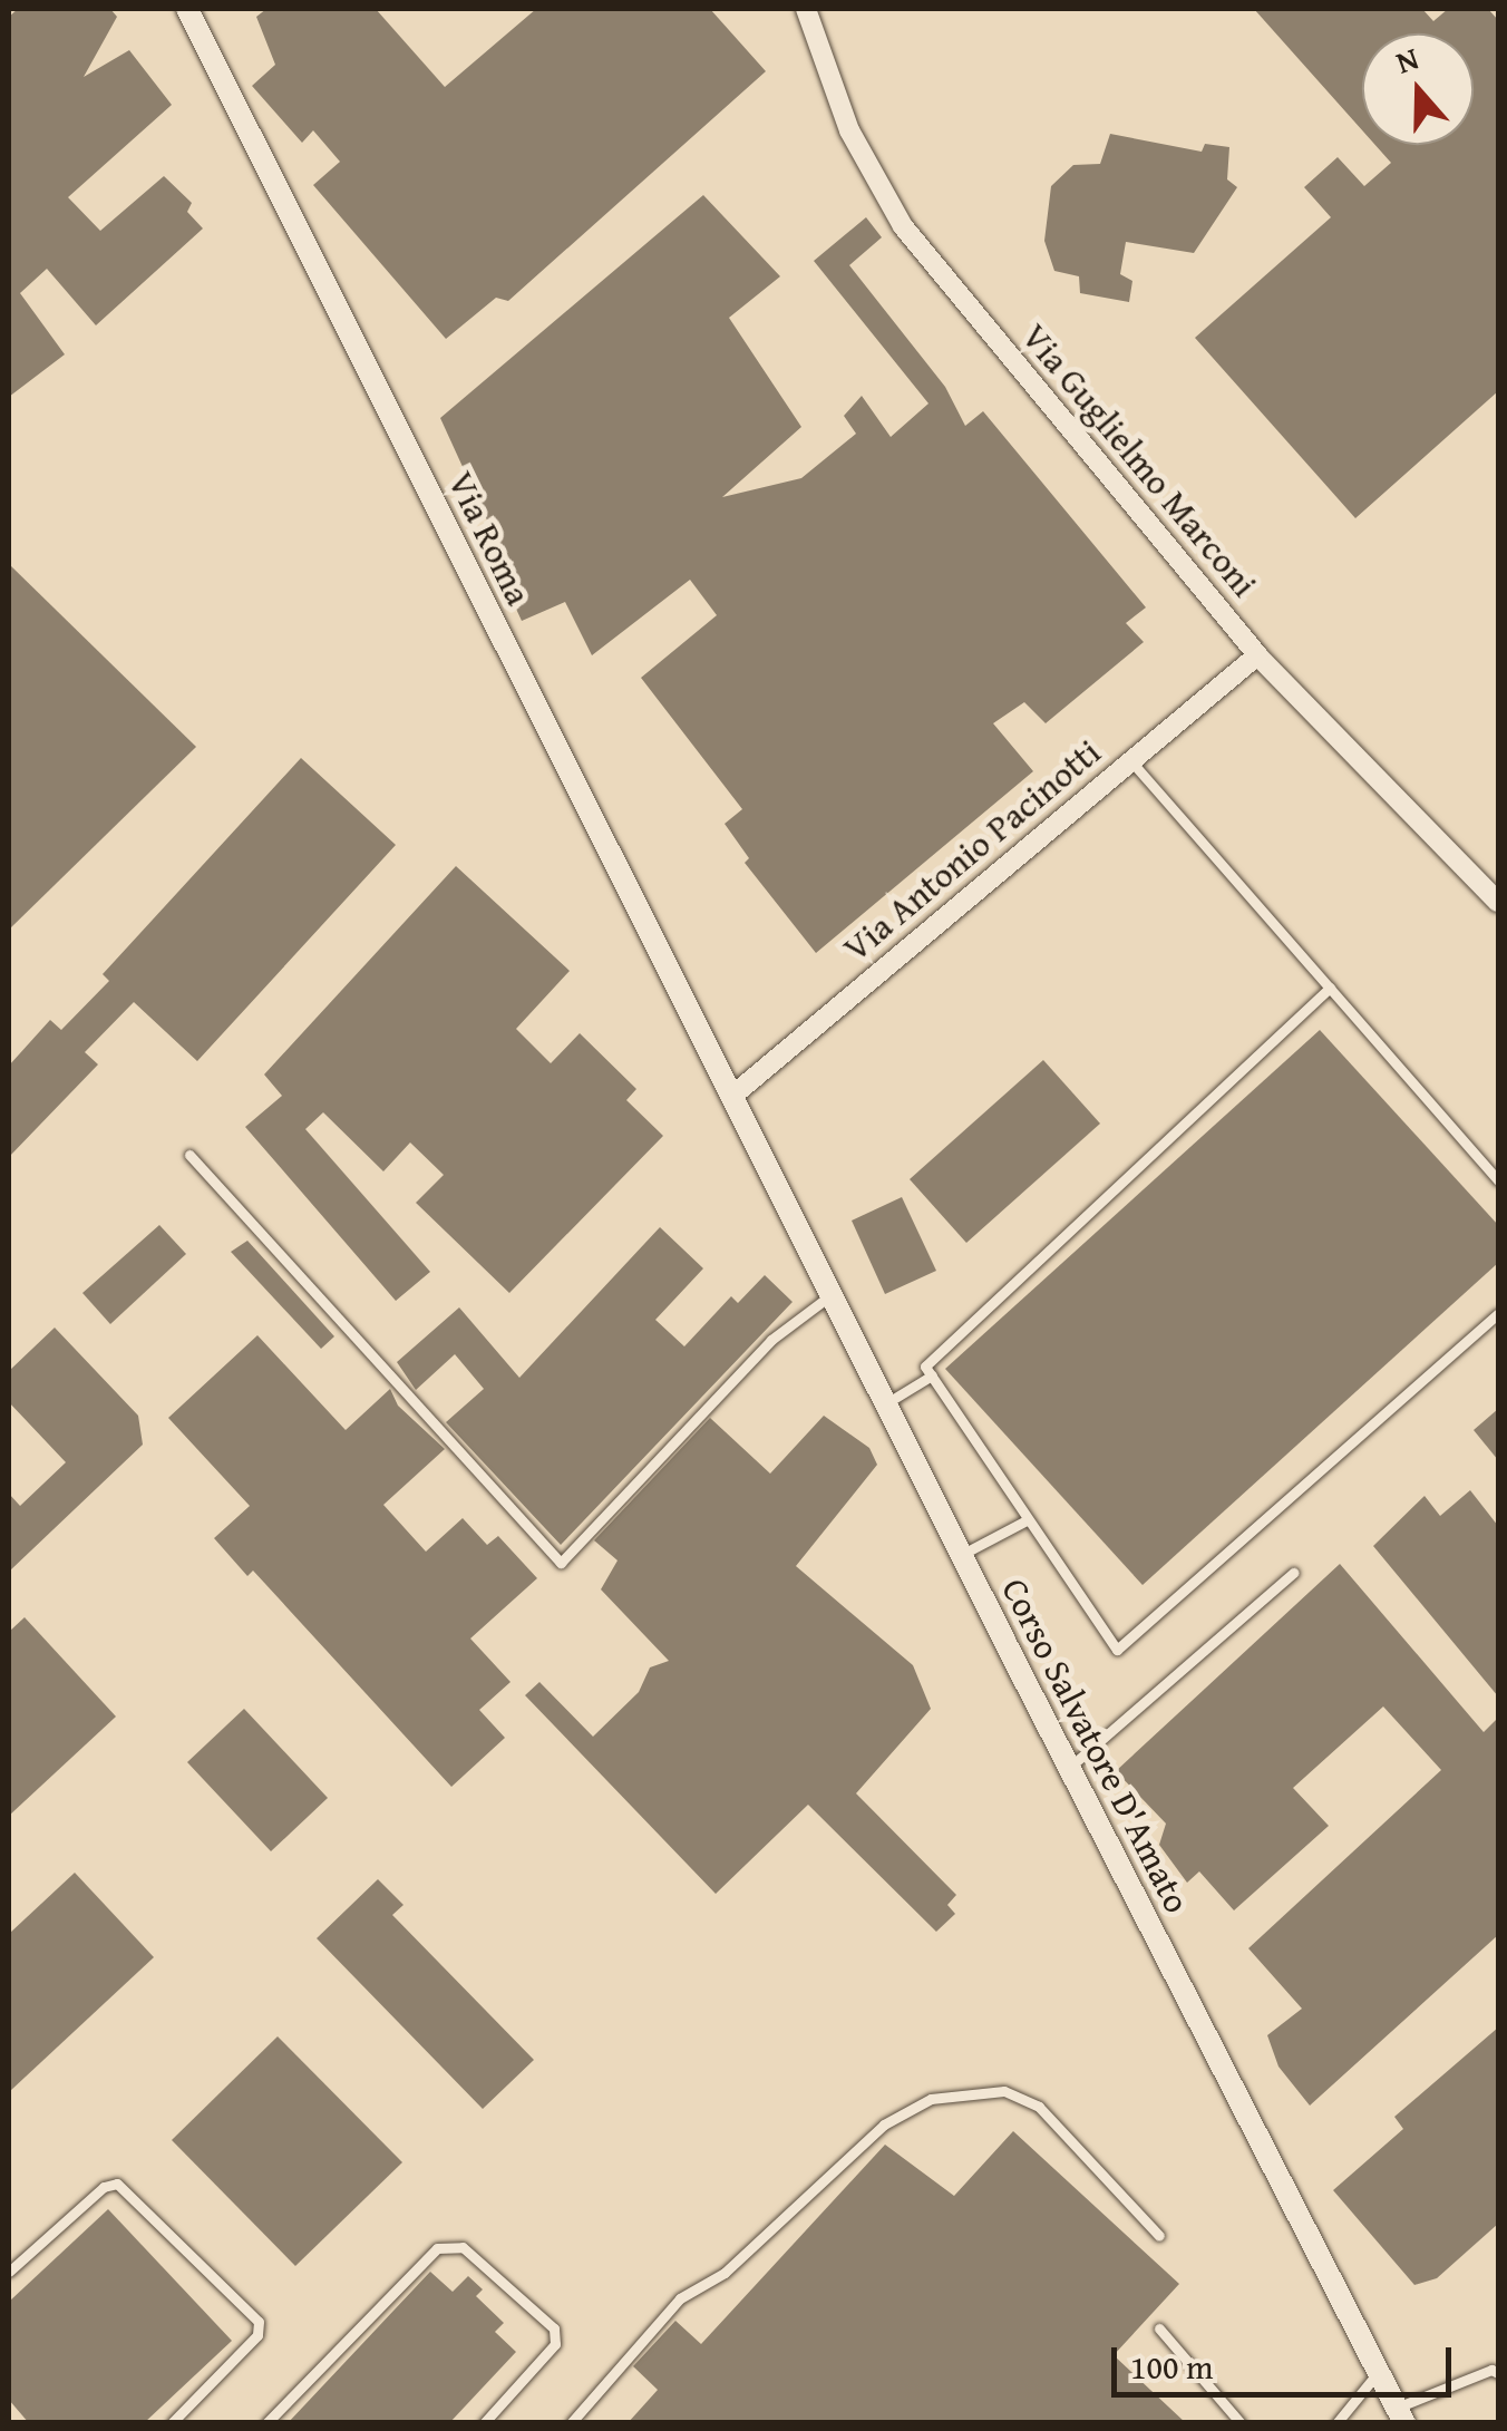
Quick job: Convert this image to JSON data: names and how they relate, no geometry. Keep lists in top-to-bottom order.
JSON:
{
  "streets": {
    "street": [
      "Via Guglielmo Marconi",
      "Via Roma",
      "Via Antonio Pacinotti",
      "Corso Salvatore D'Amato"
    ]
  },
  "crossings": [
    ["Via Guglielmo Marconi", "Via Antonio Pacinotti"],
    ["Via Roma", "Via Antonio Pacinotti"],
    ["Via Roma", "Corso Salvatore D'Amato"],
    ["Via Antonio Pacinotti", "Corso Salvatore D'Amato"]
  ],
  "scale_bar": "100 m",
  "north": "top"
}
